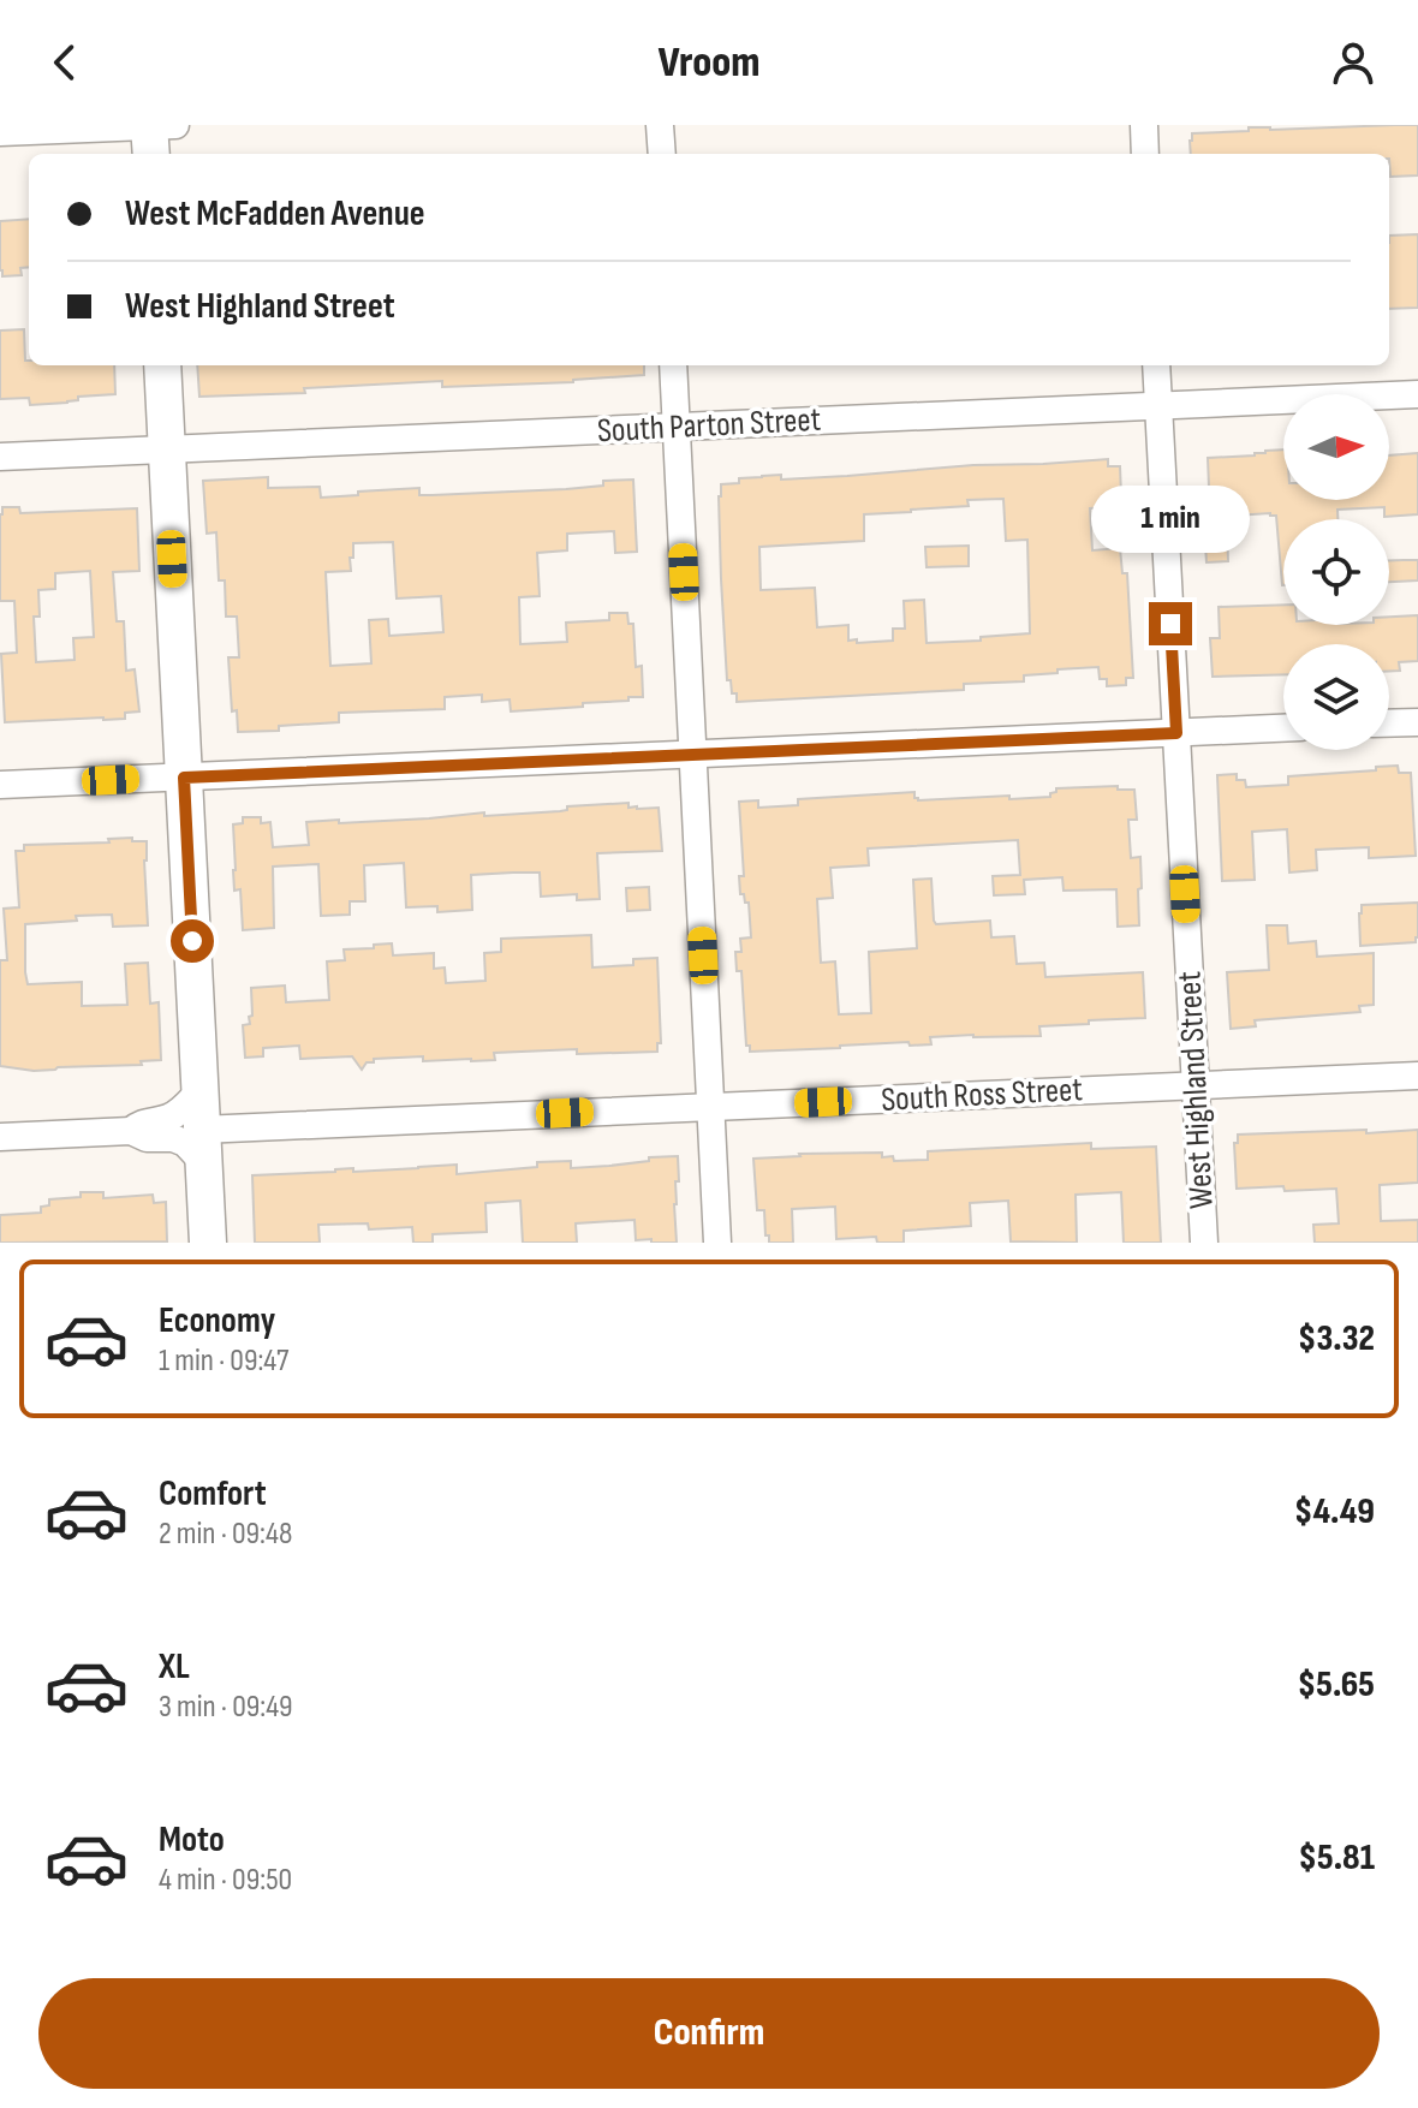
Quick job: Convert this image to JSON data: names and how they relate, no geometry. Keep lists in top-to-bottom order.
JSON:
{
  "streets": {
    "street": ["South Parton Street", "West Highland Street", "South Ross Street"]
  },
  "crossings": [
    ["South Parton Street", "West Highland Street"],
    ["West Highland Street", "South Ross Street"]
  ],
  "north": "right",
  "page": {
    "header": "Vroom",
    "banner": ["West McFadden Avenue", "West Highland Street"],
    "bubble": "1 min",
    "list": [
      {
        "name": "Economy",
        "note": "1 min · 09:47",
        "value": "$3.32"
      },
      {
        "name": "Comfort",
        "note": "2 min · 09:48",
        "value": "$4.49"
      },
      {
        "name": "XL",
        "note": "3 min · 09:49",
        "value": "$5.65"
      },
      {
        "name": "Moto",
        "note": "4 min · 09:50",
        "value": "$5.81"
      }
    ],
    "buttons": "Confirm"
  }
}
